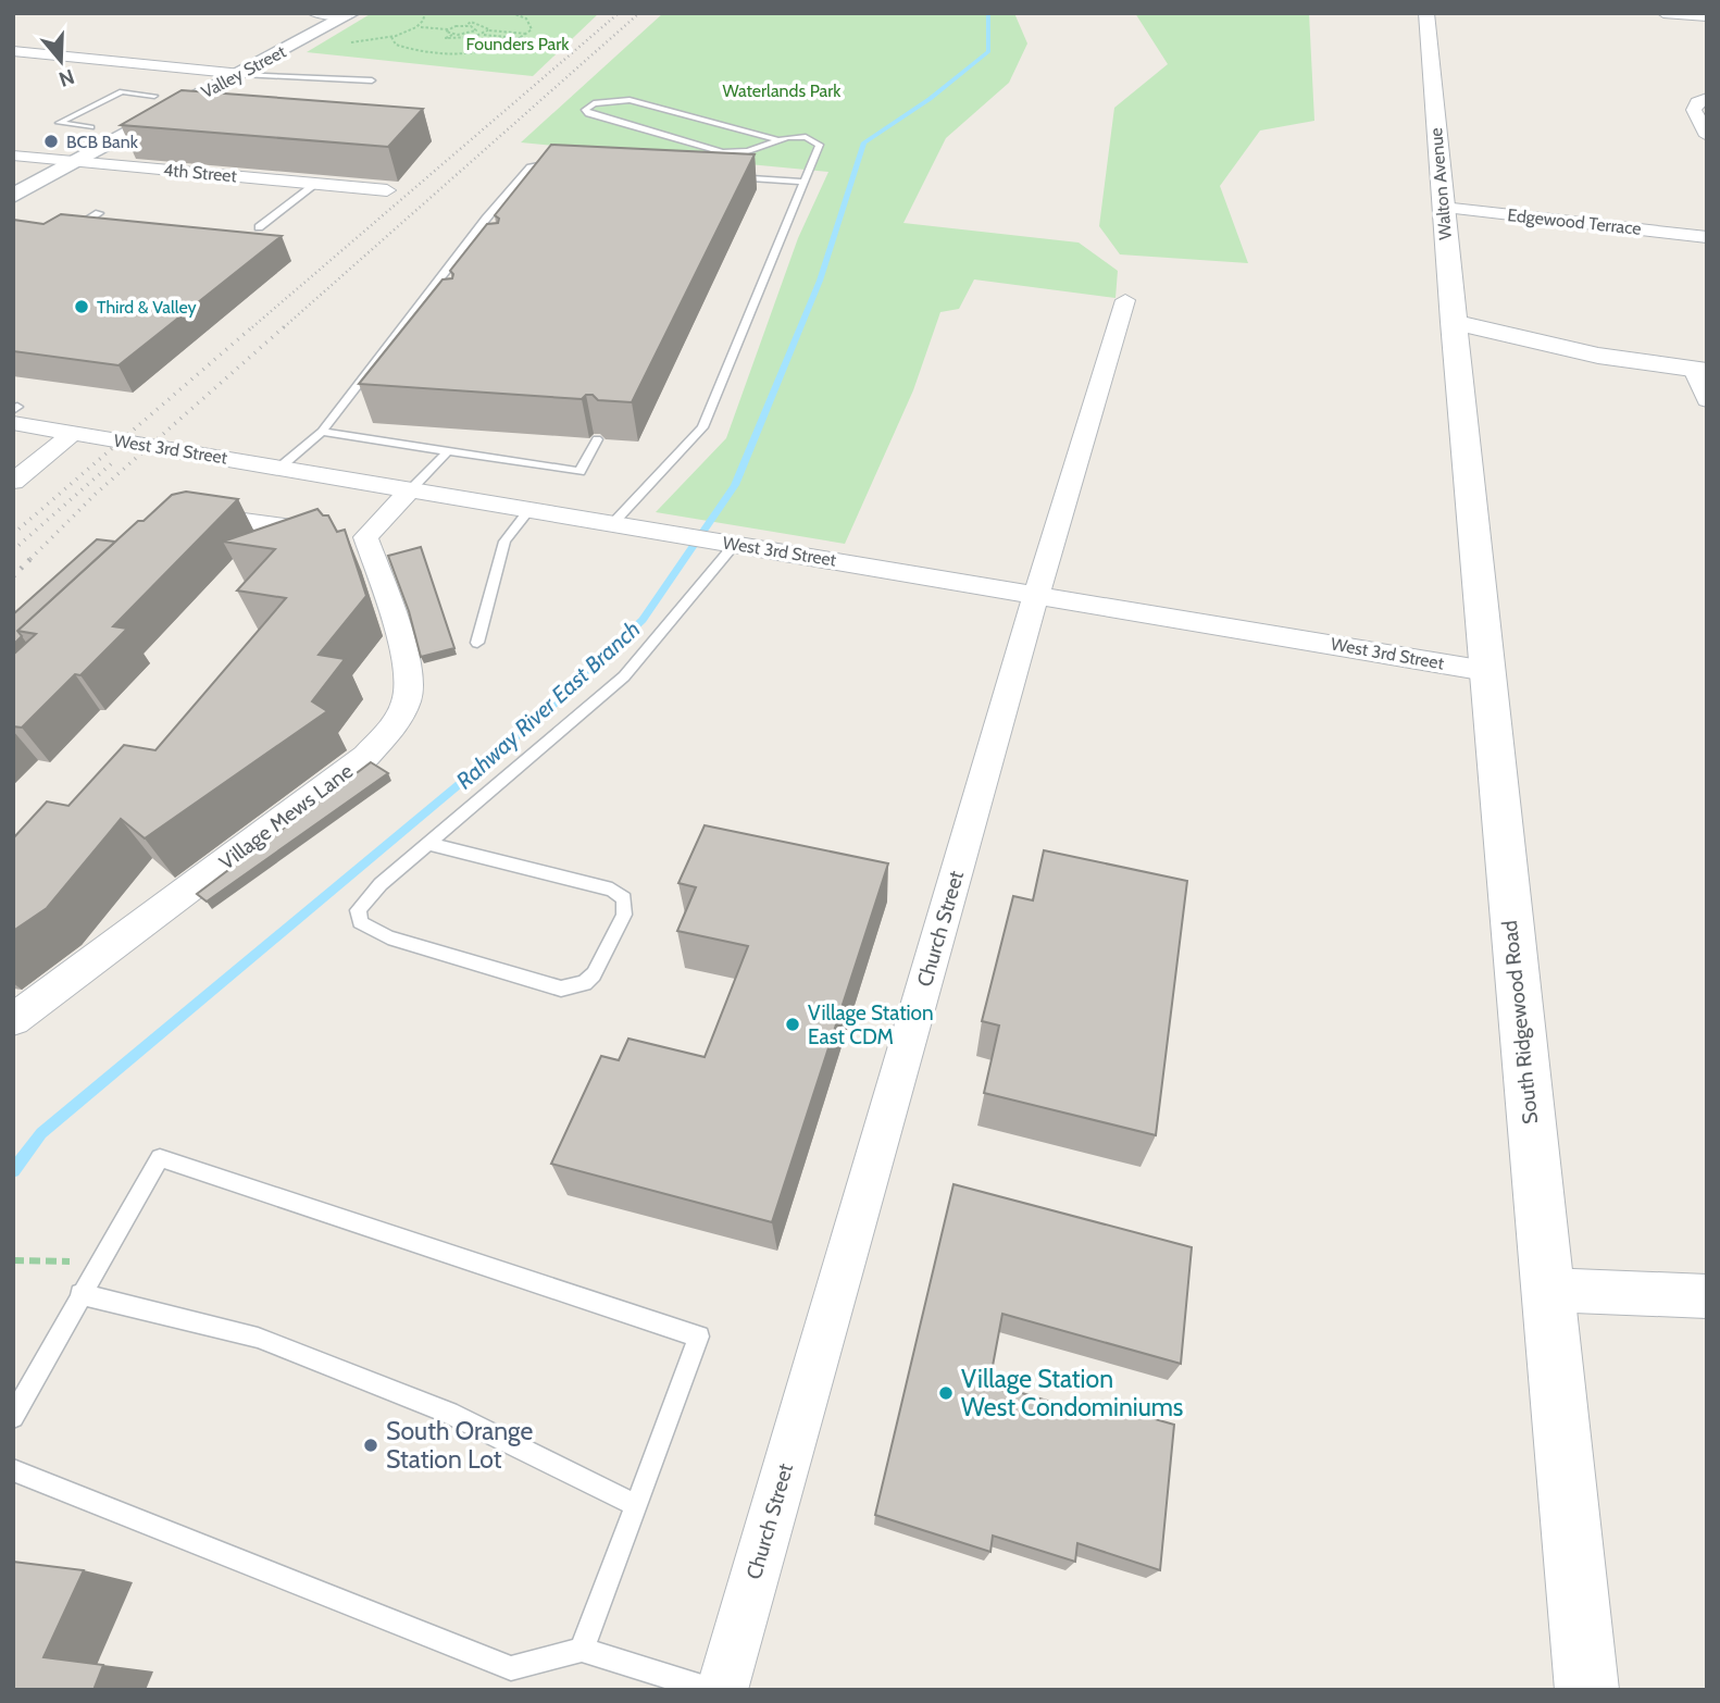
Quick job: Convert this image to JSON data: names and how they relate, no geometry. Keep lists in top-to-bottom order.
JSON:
{
  "streets": {
    "main road": ["Valley Street"],
    "street": [
      "4th Street",
      "Walton Avenue",
      "Edgewood Terrace",
      "West 3rd Street",
      "Village Mews Lane",
      "Church Street",
      "South Ridgewood Road"
    ]
  },
  "crossings": [
    ["Valley Street", "4th Street"],
    ["Walton Avenue", "Edgewood Terrace"],
    ["Walton Avenue", "South Ridgewood Road"],
    ["West 3rd Street", "Church Street"],
    ["West 3rd Street", "South Ridgewood Road"]
  ],
  "water": ["Rahway River East Branch"],
  "parks": ["Founders Park", "Waterlands Park"],
  "places": [
    "BCB Bank",
    "Third & Valley",
    "Village Station East CDM",
    "Village Station West Condominiums",
    "South Orange Station Lot"
  ],
  "north": "bottom"
}
